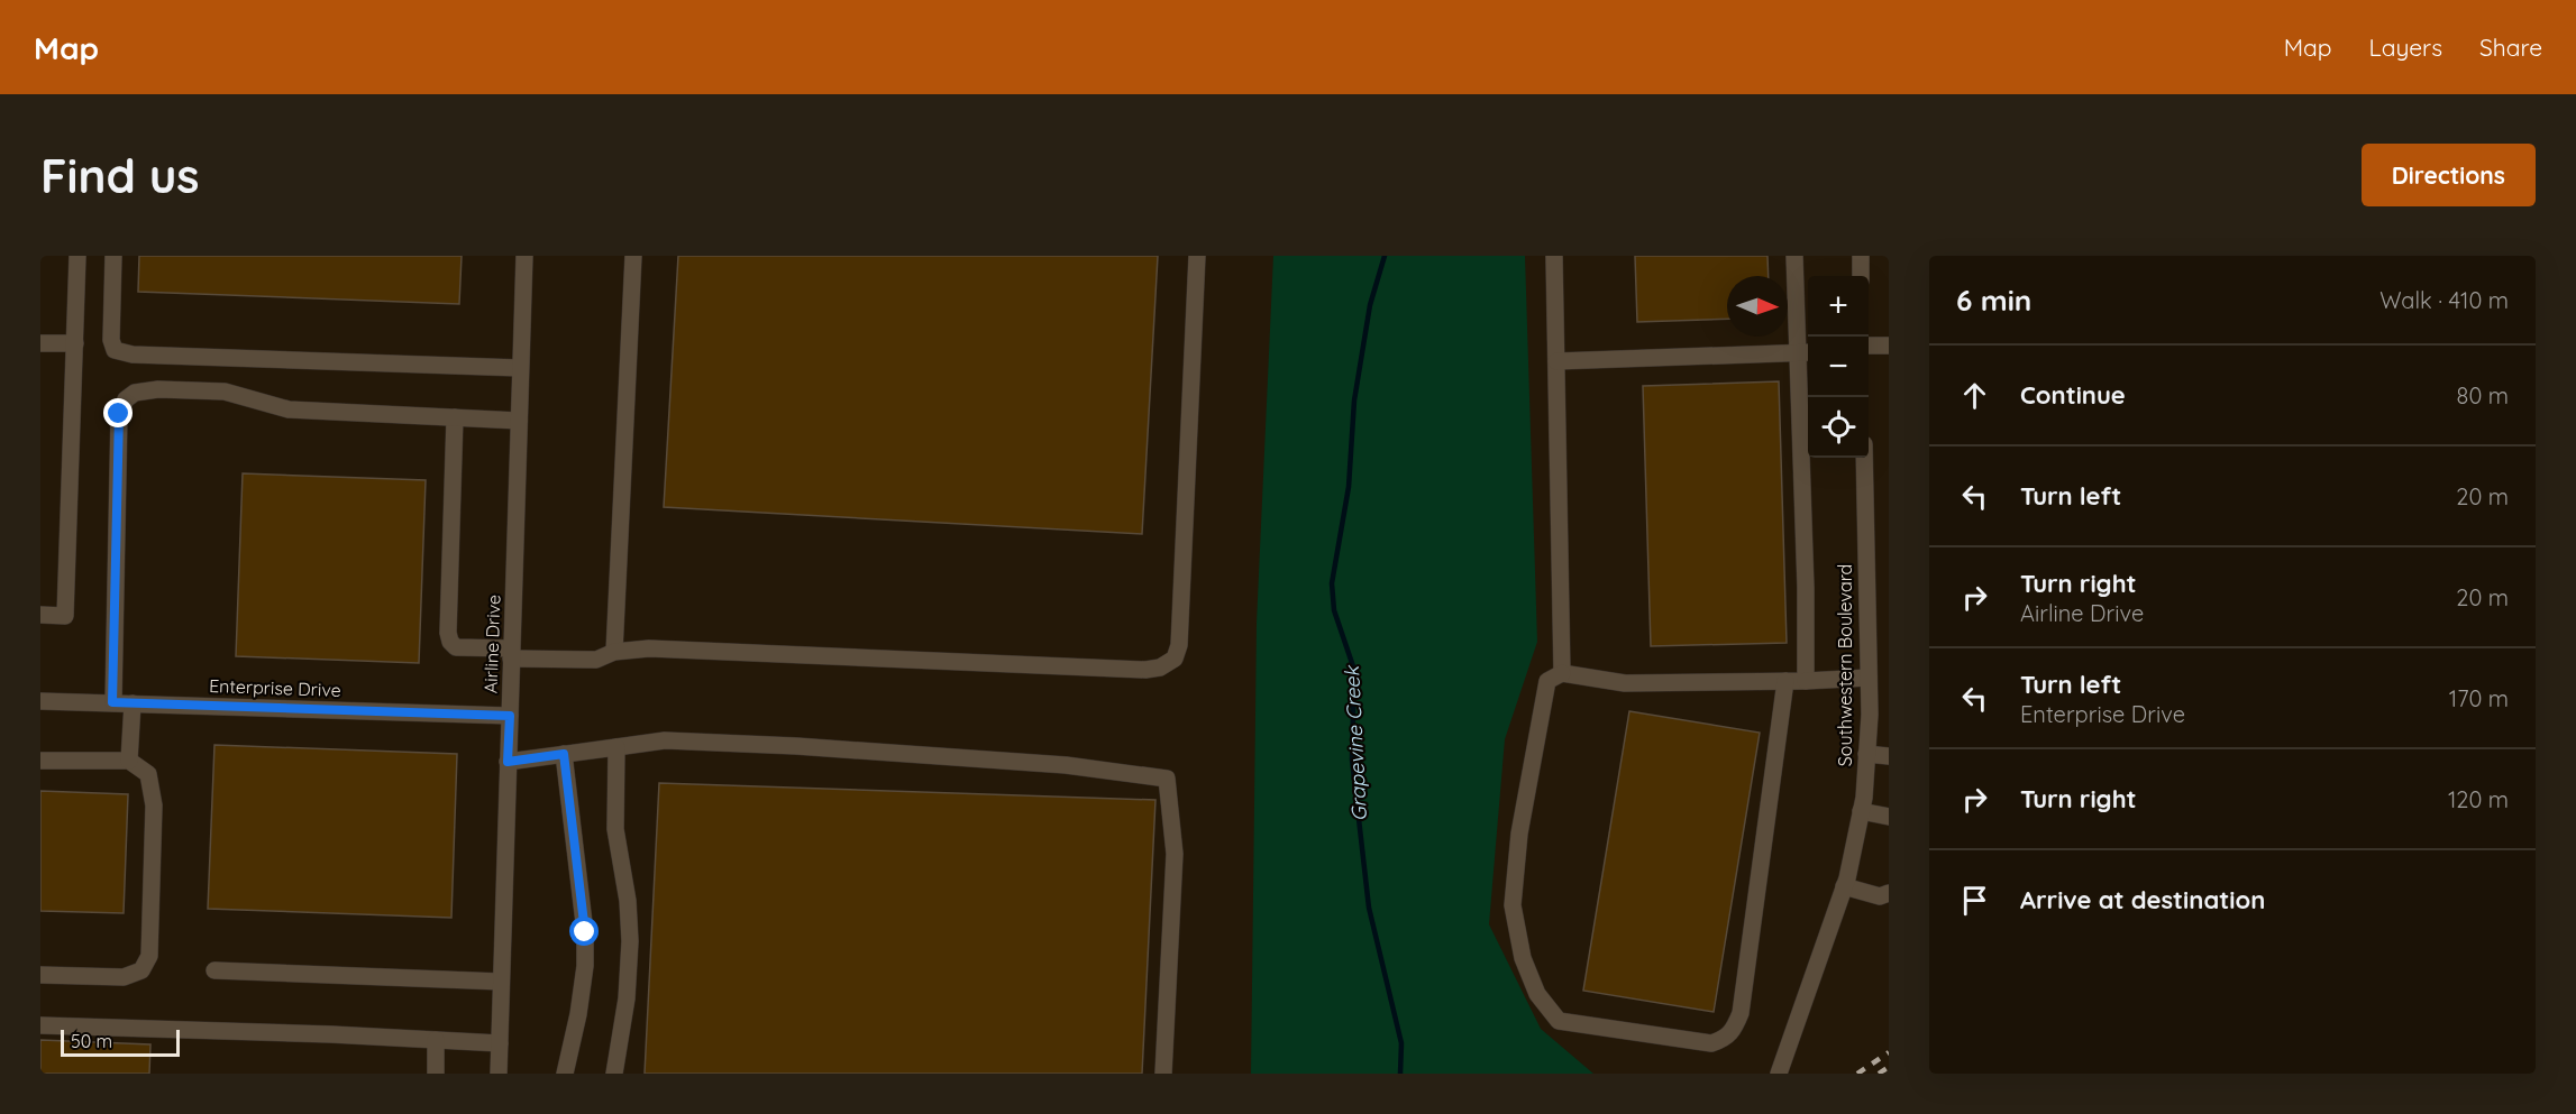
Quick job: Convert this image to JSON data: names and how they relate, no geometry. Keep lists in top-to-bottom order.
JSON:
{
  "streets": {
    "street": ["Airline Drive", "Southwestern Boulevard", "Enterprise Drive"]
  },
  "crossings": [
    ["Airline Drive", "Enterprise Drive"]
  ],
  "water": ["Grapevine Creek"],
  "scale_bar": "50 m",
  "north": "right",
  "page": {
    "header": "Map",
    "nav": ["Map", "Layers", "Share"],
    "buttons": "Directions",
    "title": "Find us",
    "heading": ["6 min", "Walk · 410 m"],
    "map_buttons": ["+", "−"],
    "list": [
      ["Continue", "80 m"],
      ["Turn left", "20 m"],
      ["Turn right", "Airline Drive", "20 m"],
      ["Turn left", "Enterprise Drive", "170 m"],
      ["Turn right", "120 m"],
      "Arrive at destination"
    ],
    "scale": "50 m"
  }
}
